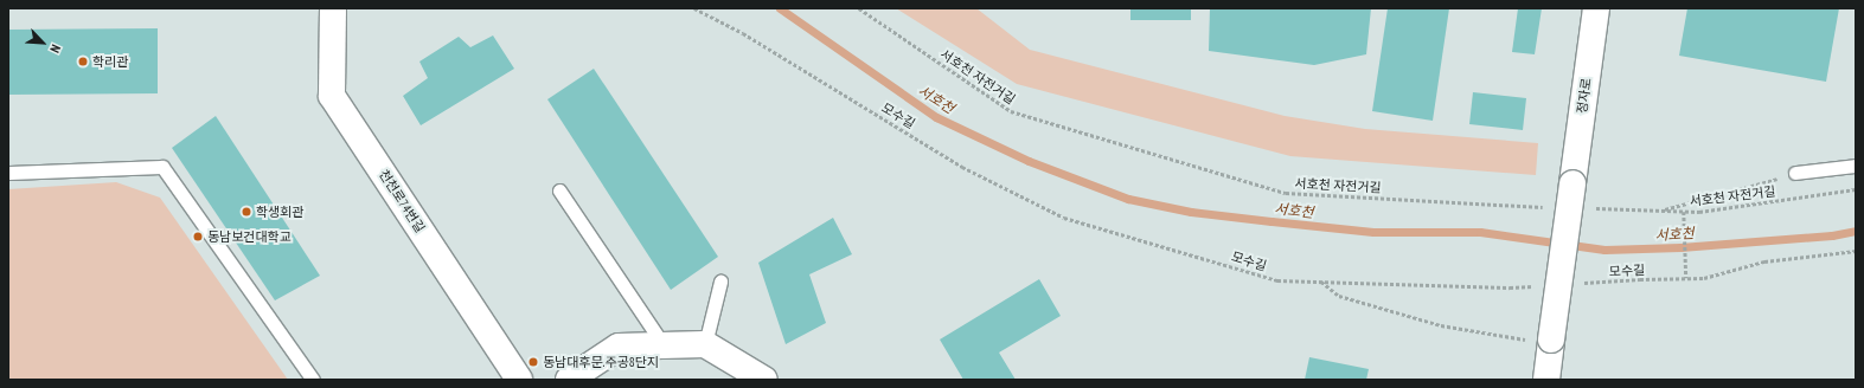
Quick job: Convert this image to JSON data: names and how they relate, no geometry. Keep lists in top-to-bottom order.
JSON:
{
  "streets": {
    "street": ["정자로", "천천로74번길"],
    "path": ["서호천 자전거길", "모수길"]
  },
  "water": ["서호천"],
  "places": [
    "학리관",
    "학생회관",
    "동남보건대학교",
    "동남대후문.주공8단지"
  ],
  "north": "bottom right"
}
